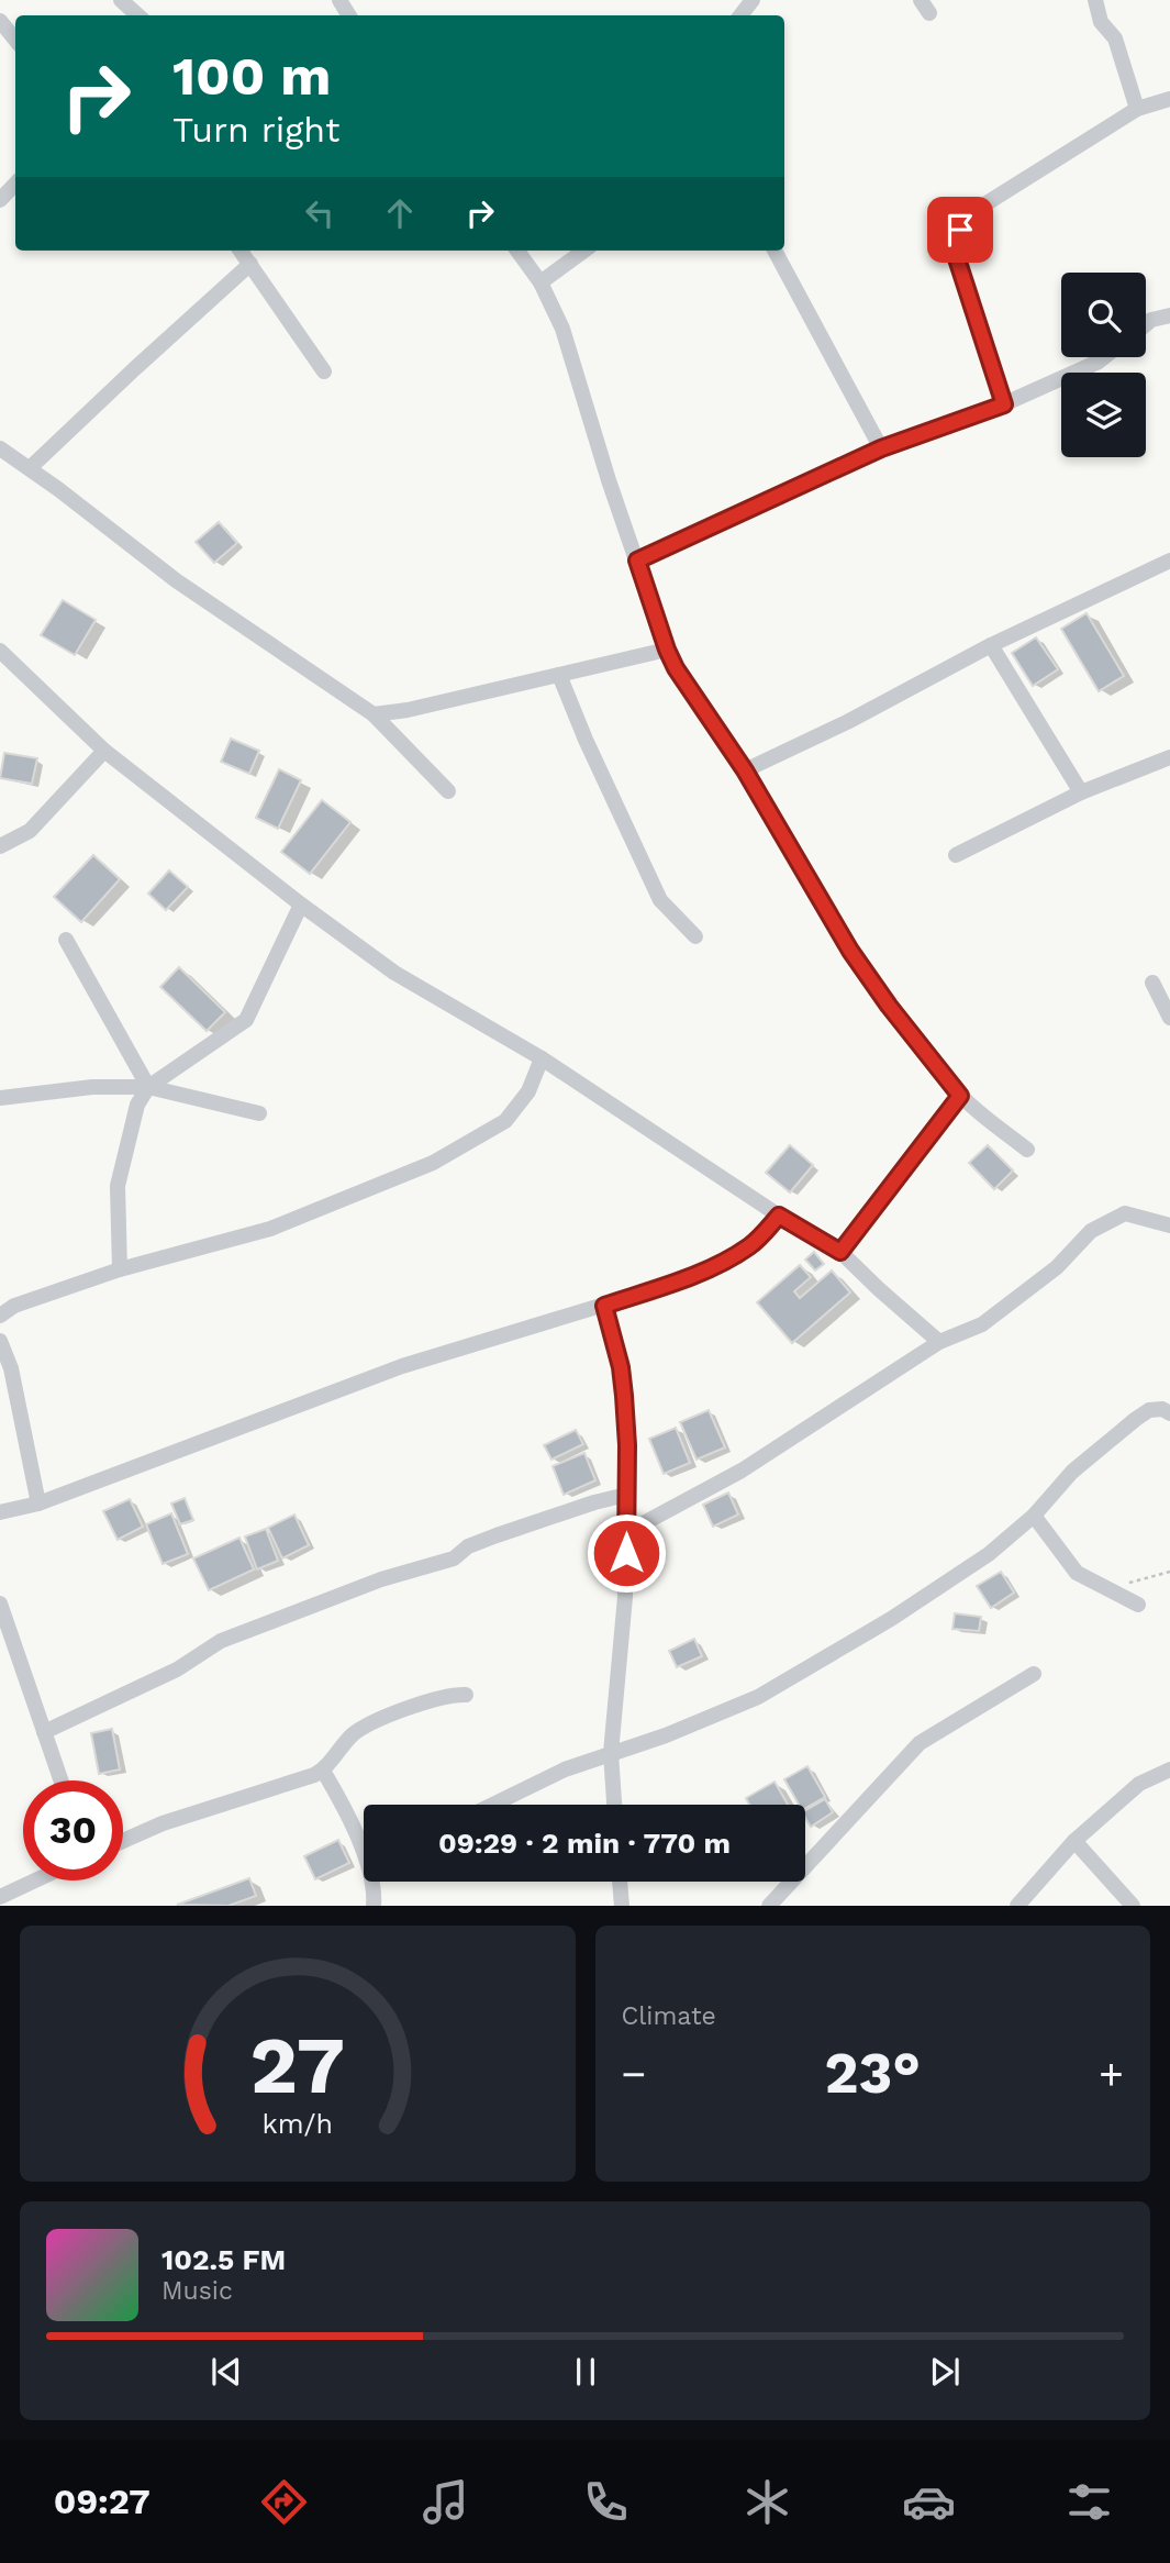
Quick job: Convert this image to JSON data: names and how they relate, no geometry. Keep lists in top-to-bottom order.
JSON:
{
  "page": {
    "turn": ["100 m", "Turn right"],
    "limit": "30",
    "trip": "09:29 · 2 min · 770 m",
    "tile": "Climate",
    "heat": ["−", "23°", "+"],
    "song": ["102.5 FM", "Music"],
    "tabs": "09:27",
    "gauge": ["27", "km/h"]
  }
}
